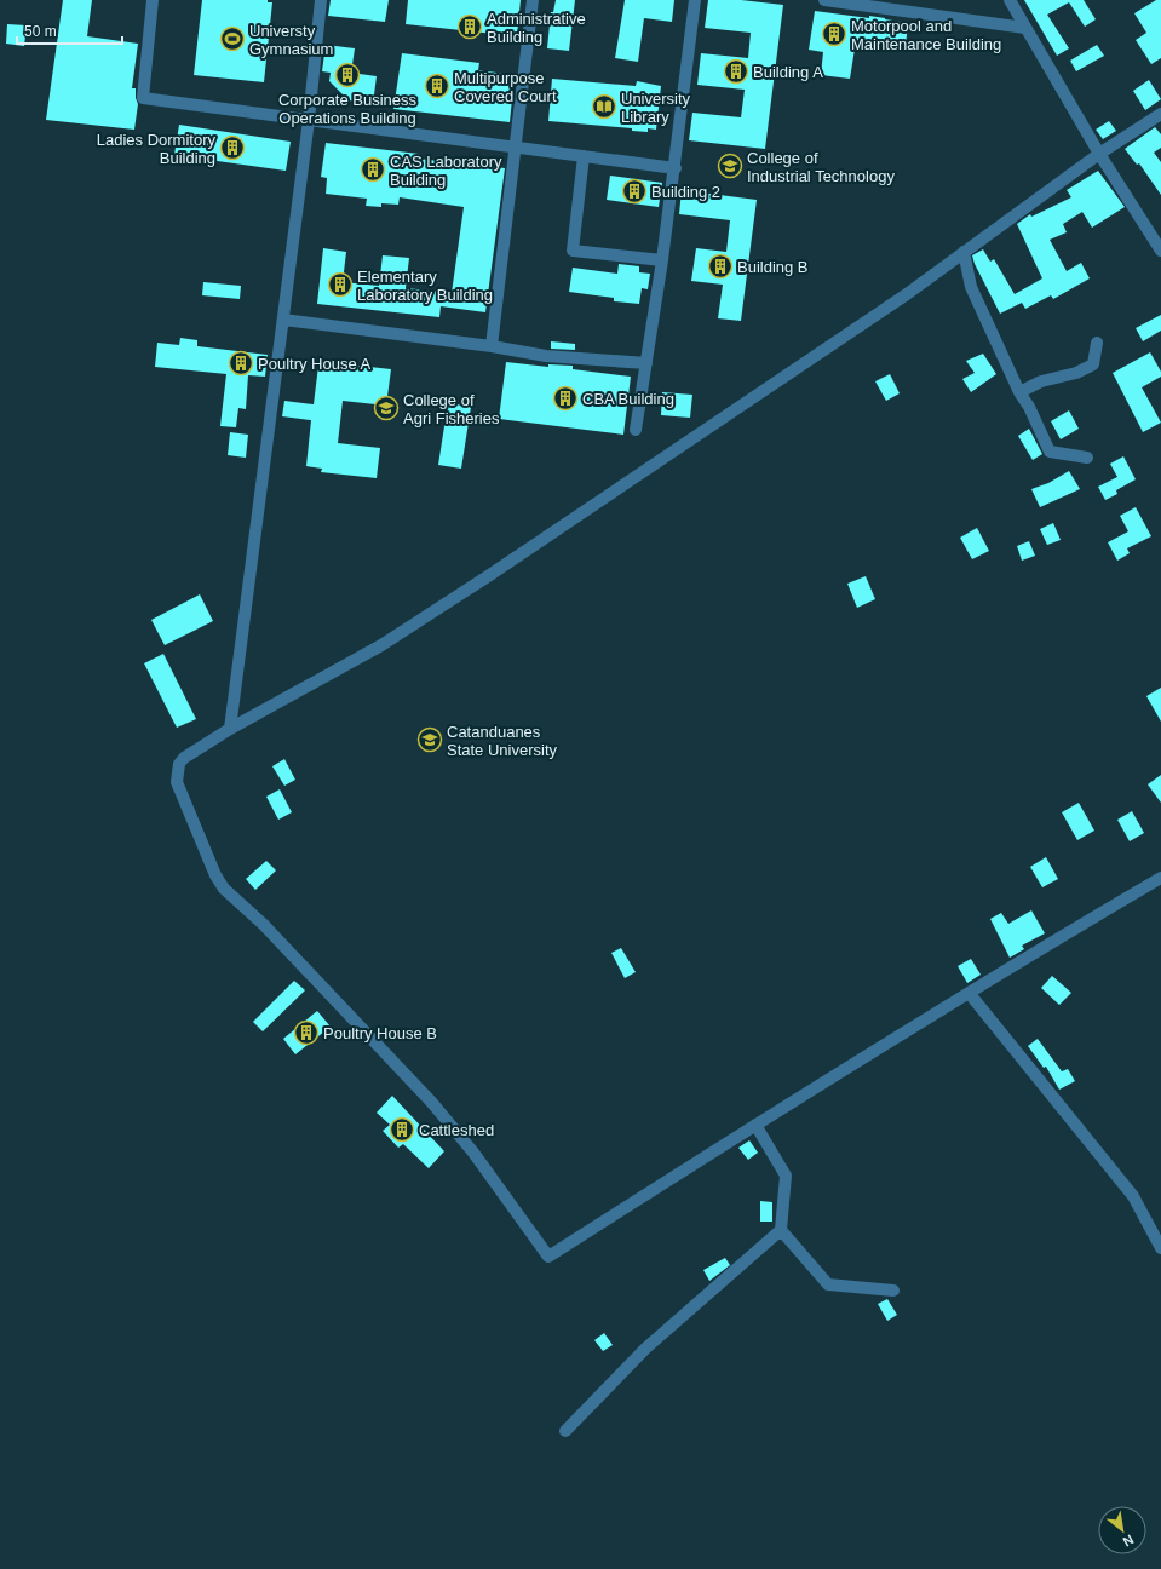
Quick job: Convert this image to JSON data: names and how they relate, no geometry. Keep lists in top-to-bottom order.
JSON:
{
  "places": {
    "building": [
      "Administrative Building",
      "Motorpool and Maintenance Building",
      "Building A",
      "Corporate Business Operations Building",
      "Multipurpose Covered Court",
      "Ladies Dormitory Building",
      "CAS Laboratory Building",
      "Building 2",
      "Building B",
      "Elementary Laboratory Building",
      "Poultry House A",
      "CBA Building",
      "Poultry House B",
      "Cattleshed"
    ],
    "sports": ["Universty Gymnasium"],
    "library": ["University Library"],
    "school or university": ["College of Industrial Technology", "College of Agri Fisheries", "Catanduanes State University"]
  },
  "scale_bar": "50 m",
  "north": "bottom right"
}
